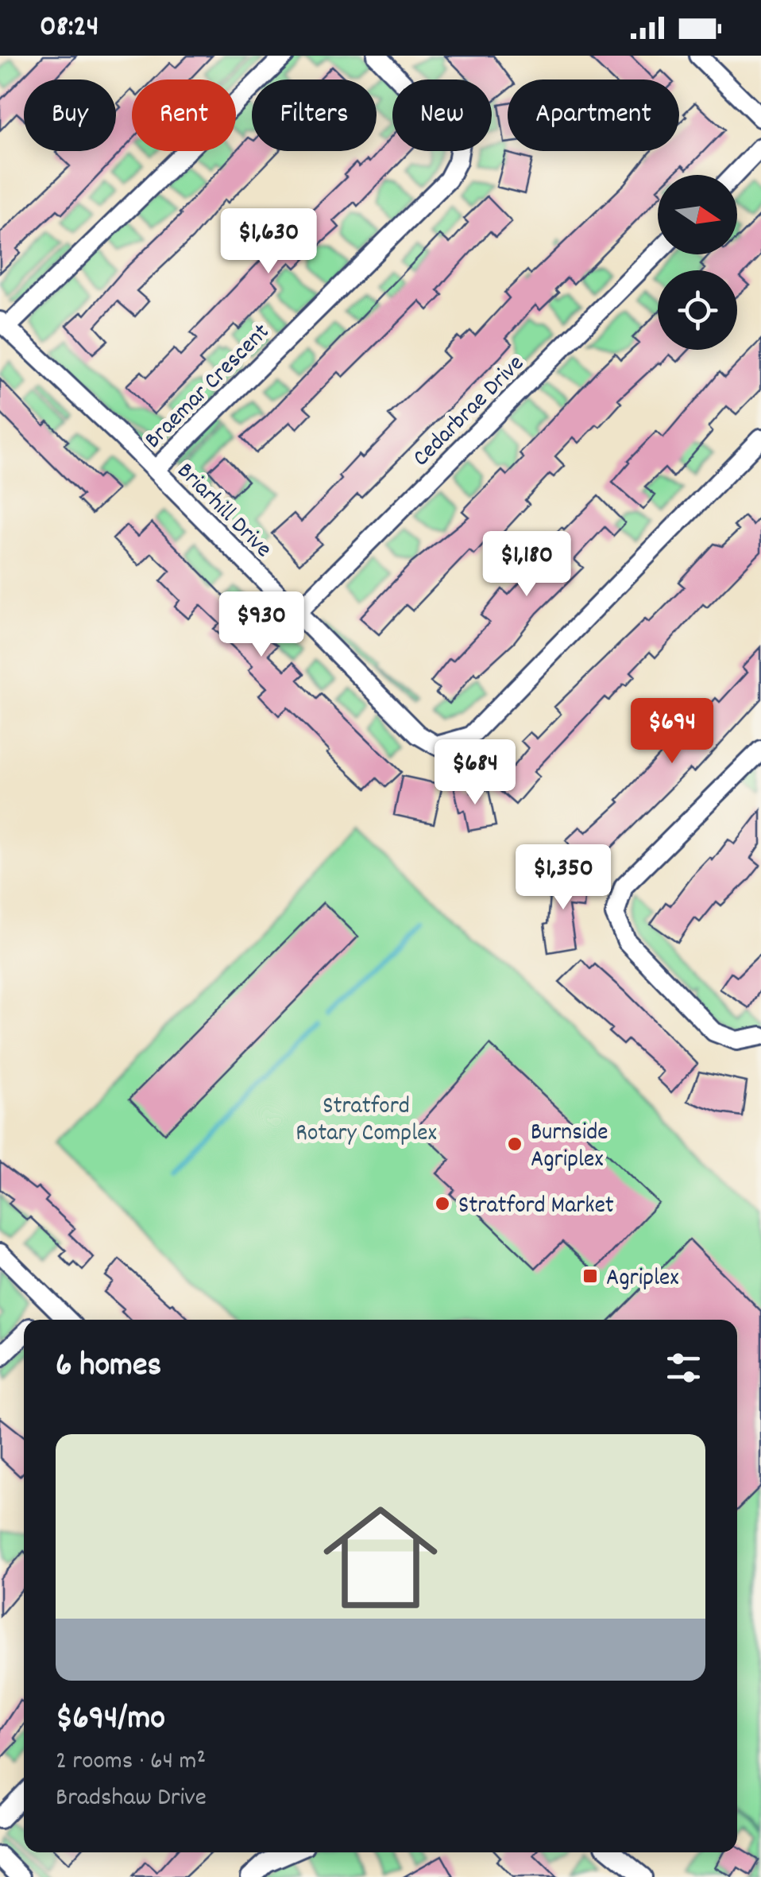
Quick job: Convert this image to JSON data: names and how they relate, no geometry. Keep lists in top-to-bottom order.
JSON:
{
  "streets": {
    "street": ["Braemar Crescent", "Cedarbrae Drive", "Briarhill Drive"]
  },
  "crossings": [
    ["Braemar Crescent", "Briarhill Drive"],
    ["Cedarbrae Drive", "Briarhill Drive"]
  ],
  "parks": ["Stratford Rotary Complex"],
  "places": {
    "other": ["Burnside Agriplex", "Stratford Market"],
    "transit": ["Agriplex"]
  },
  "north": "right",
  "page": {
    "status": "08:24",
    "chip": [
      "Buy",
      "Rent",
      "Filters",
      "New",
      "Apartment"
    ],
    "price": [
      "$1,630",
      "$1,180",
      "$930",
      "$694",
      "$684",
      "$1,350"
    ],
    "heading": "6 homes",
    "list": [
      {
        "name": "$694/mo",
        "note": "2 rooms · 64 m² · Bradshaw Drive"
      }
    ]
  }
}
